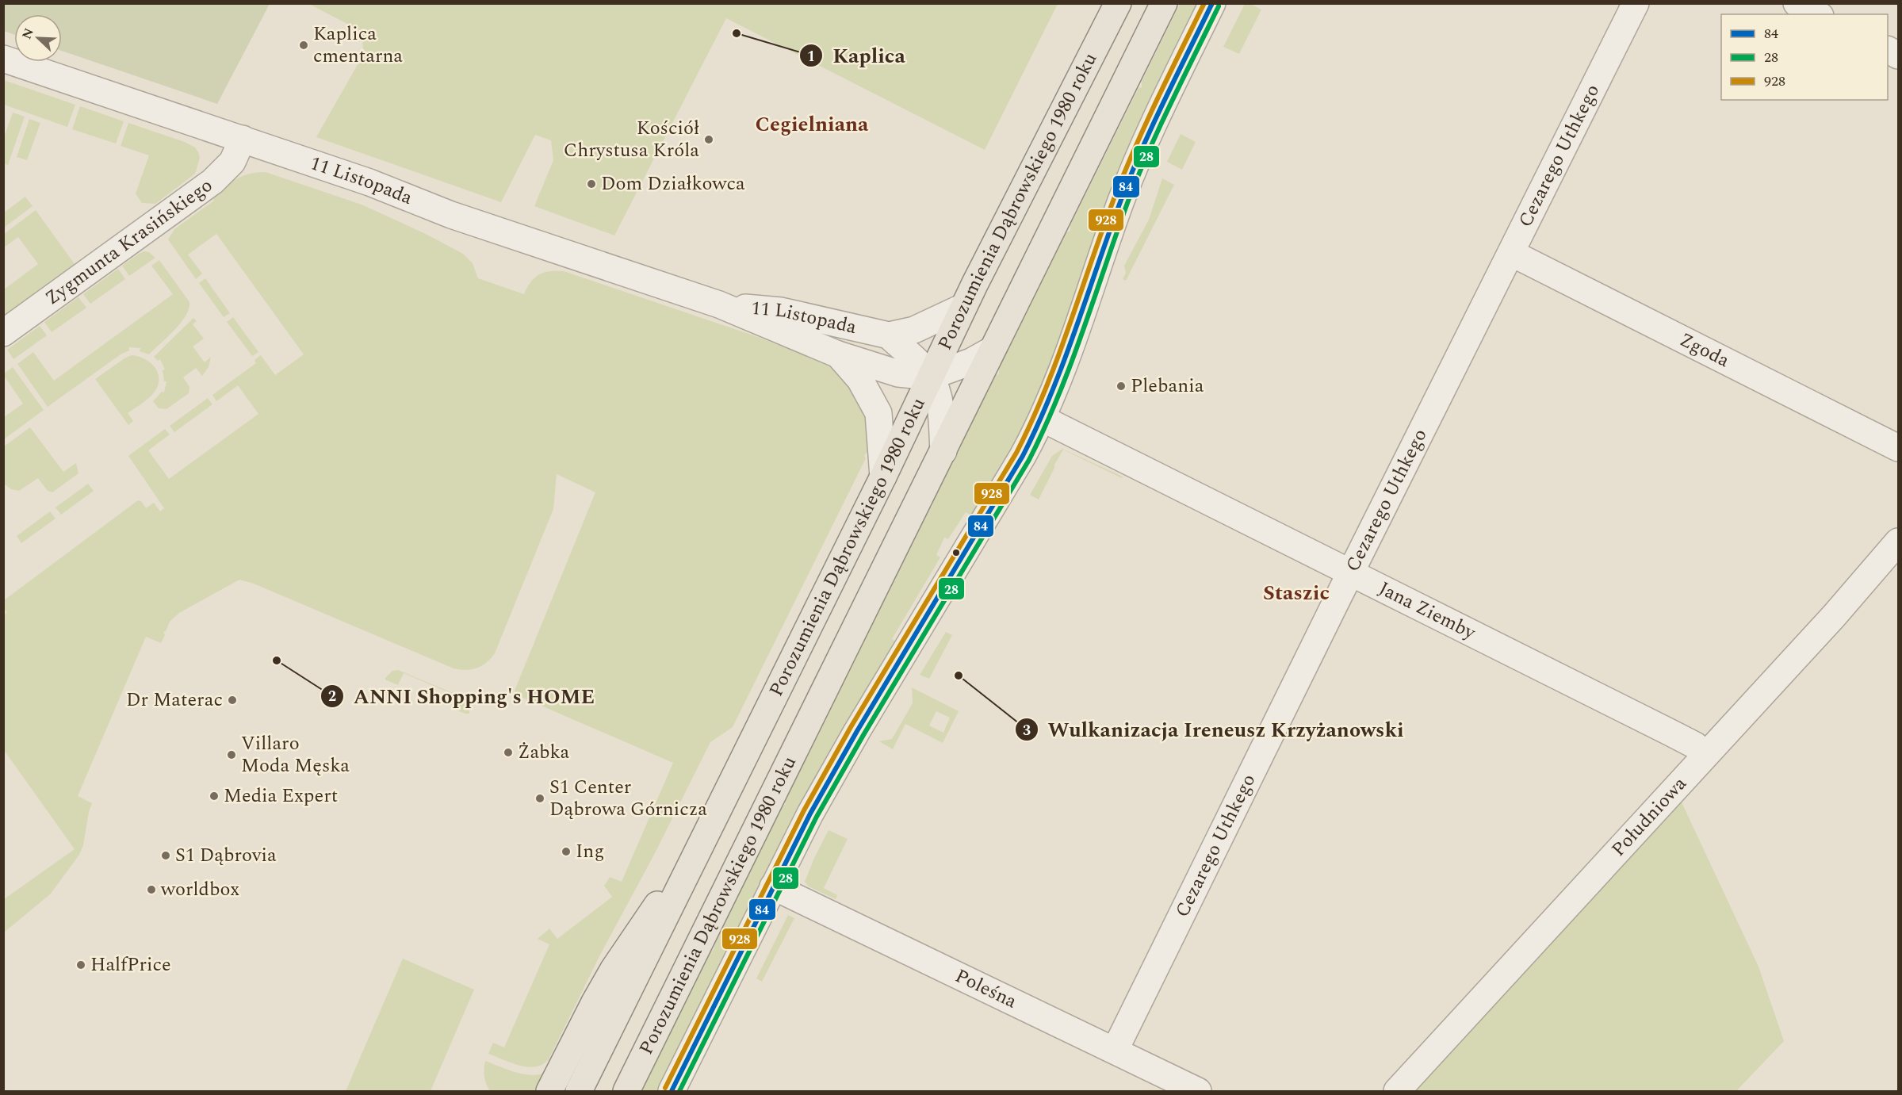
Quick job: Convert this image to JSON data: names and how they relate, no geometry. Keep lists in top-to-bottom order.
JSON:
{
  "streets": {
    "main road": ["Porozumienia Dąbrowskiego 1980 roku"],
    "street": [
      "Cezarego Uthkego",
      "11 Listopada",
      "Zygmunta Krasińskiego",
      "Zgoda",
      "Jana Ziemby",
      "Południowa",
      "Poleśna"
    ]
  },
  "crossings": [
    ["Cezarego Uthkego", "Zgoda"],
    ["Cezarego Uthkego", "Jana Ziemby"],
    ["Cezarego Uthkego", "Poleśna"],
    ["11 Listopada", "Porozumienia Dąbrowskiego 1980 roku"],
    ["11 Listopada", "Zygmunta Krasińskiego"],
    ["Jana Ziemby", "Południowa"]
  ],
  "districts": ["Cegielniana", "Staszic"],
  "places": [
    "Kaplica",
    "Kaplica cmentarna",
    "Kościół Chrystusa Króla",
    "Dom Działkowca",
    "Plebania",
    "ANNI Shopping's HOME",
    "Wulkanizacja Ireneusz Krzyżanowski",
    "Dr Materac",
    "Żabka",
    "Villaro Moda Męska",
    "Media Expert",
    "S1 Center Dąbrowa Górnicza",
    "Ing",
    "S1 Dąbrovia",
    "worldbox",
    "HalfPrice"
  ],
  "lines": ["transit line 84", "transit line 928", "transit line 28"],
  "legend": ["84", "28", "928"],
  "north": "top left"
}
